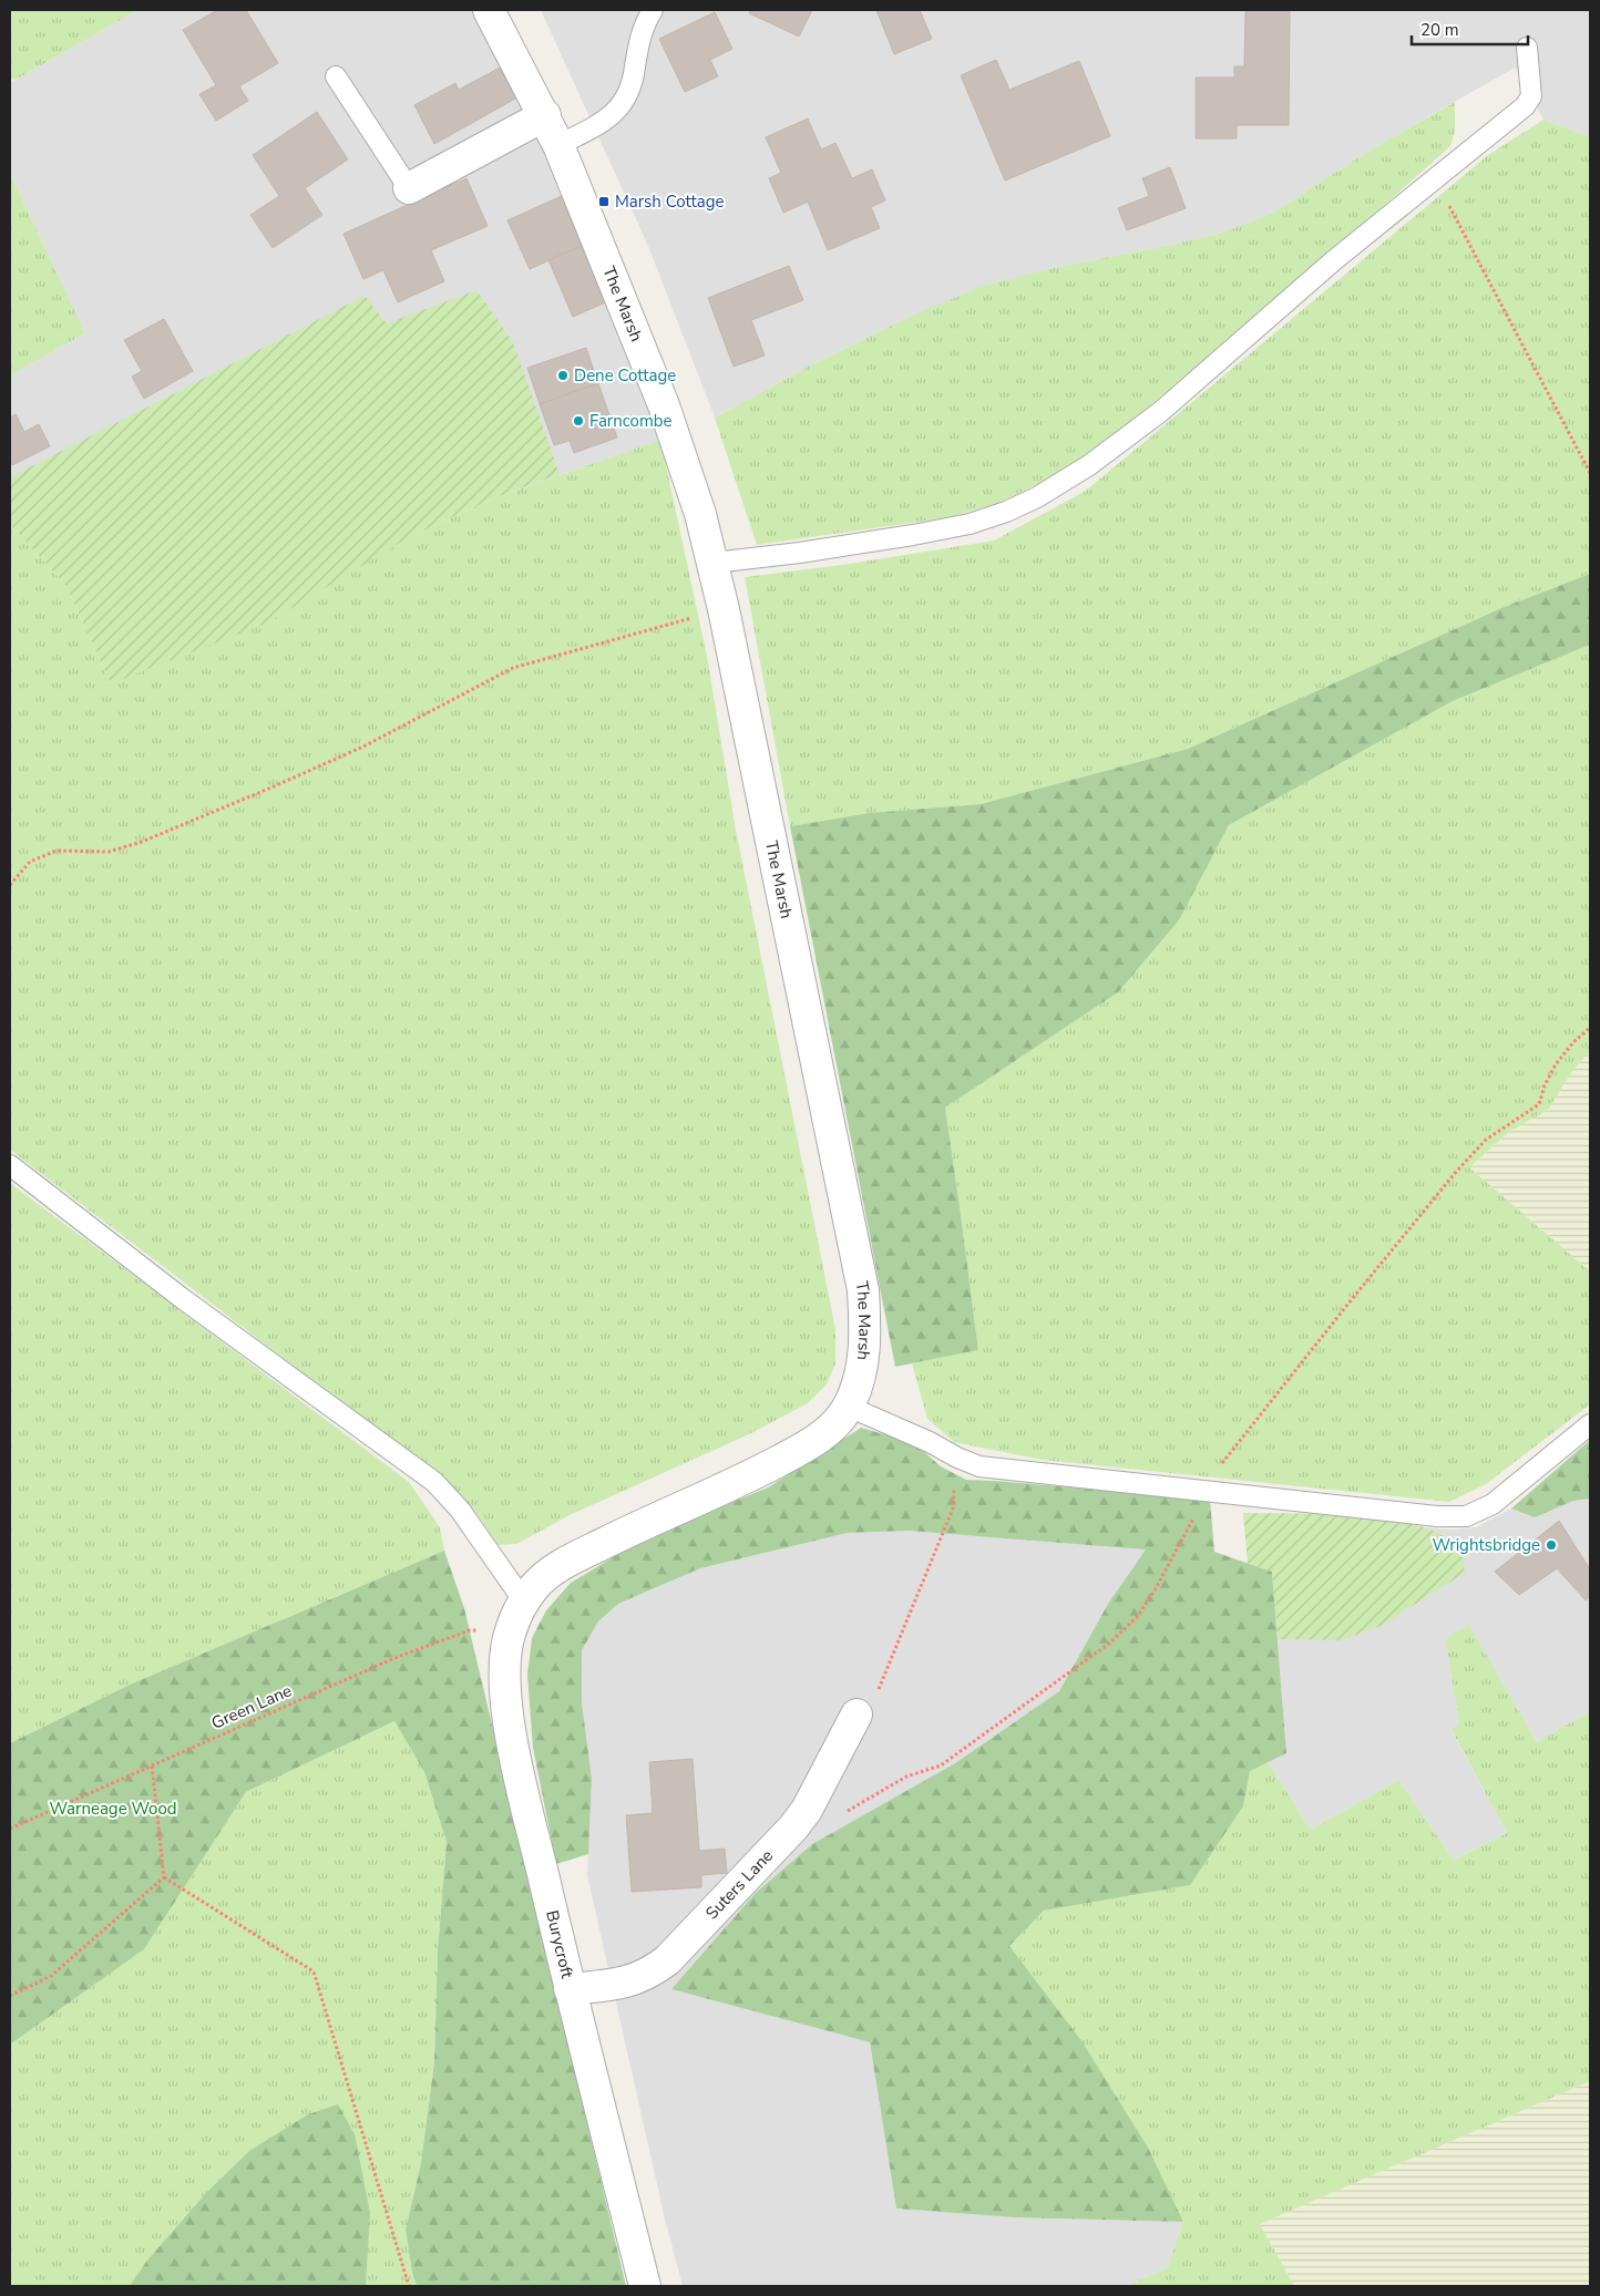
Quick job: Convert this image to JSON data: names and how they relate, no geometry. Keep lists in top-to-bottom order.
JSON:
{
  "streets": {
    "street": ["The Marsh", "Suters Lane", "Burycroft"],
    "path": ["Green Lane"]
  },
  "crossings": [
    ["The Marsh", "Burycroft"],
    ["Green Lane", "Burycroft"],
    ["Suters Lane", "Burycroft"]
  ],
  "parks": ["Warneage Wood"],
  "places": {
    "transit": ["Marsh Cottage"],
    "other": ["Dene Cottage", "Farncombe", "Wrightsbridge"]
  },
  "scale_bar": "20 m"
}
